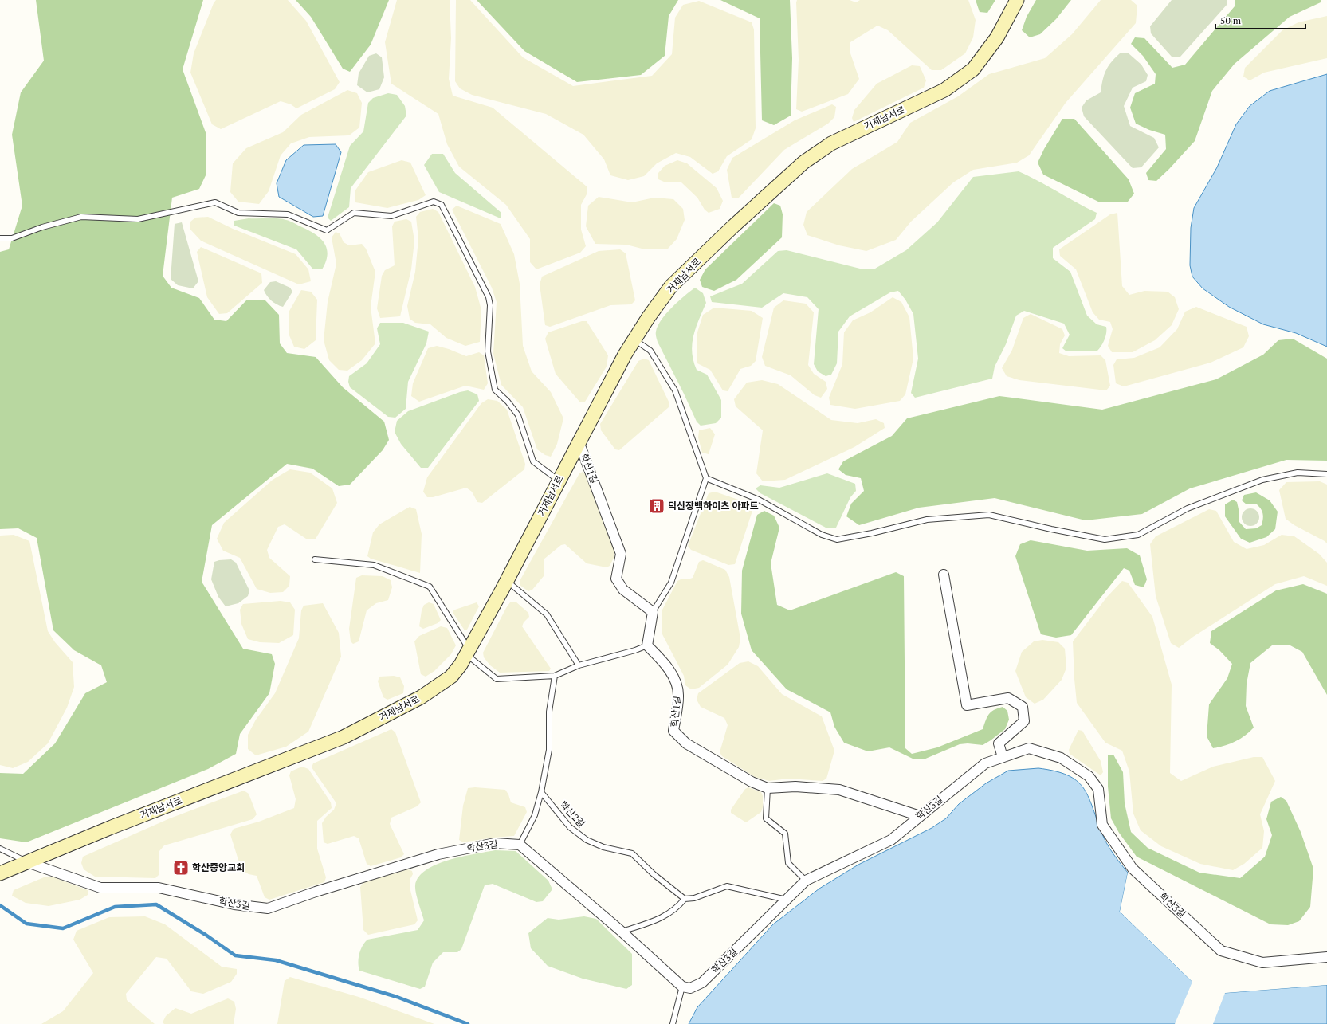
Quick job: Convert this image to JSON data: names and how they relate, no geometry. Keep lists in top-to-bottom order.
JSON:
{
  "streets": {
    "main road": ["거제남서로"],
    "street": ["학산1길", "학산3길"],
    "lane": ["학산2길"]
  },
  "crossings": [
    ["거제남서로", "학산1길"],
    ["거제남서로", "학산3길"],
    ["학산1길", "학산3길"]
  ],
  "places": {
    "building": ["덕산장백하이츠 아파트"],
    "church": ["학산중앙교회"]
  },
  "scale_bar": "50 m"
}
